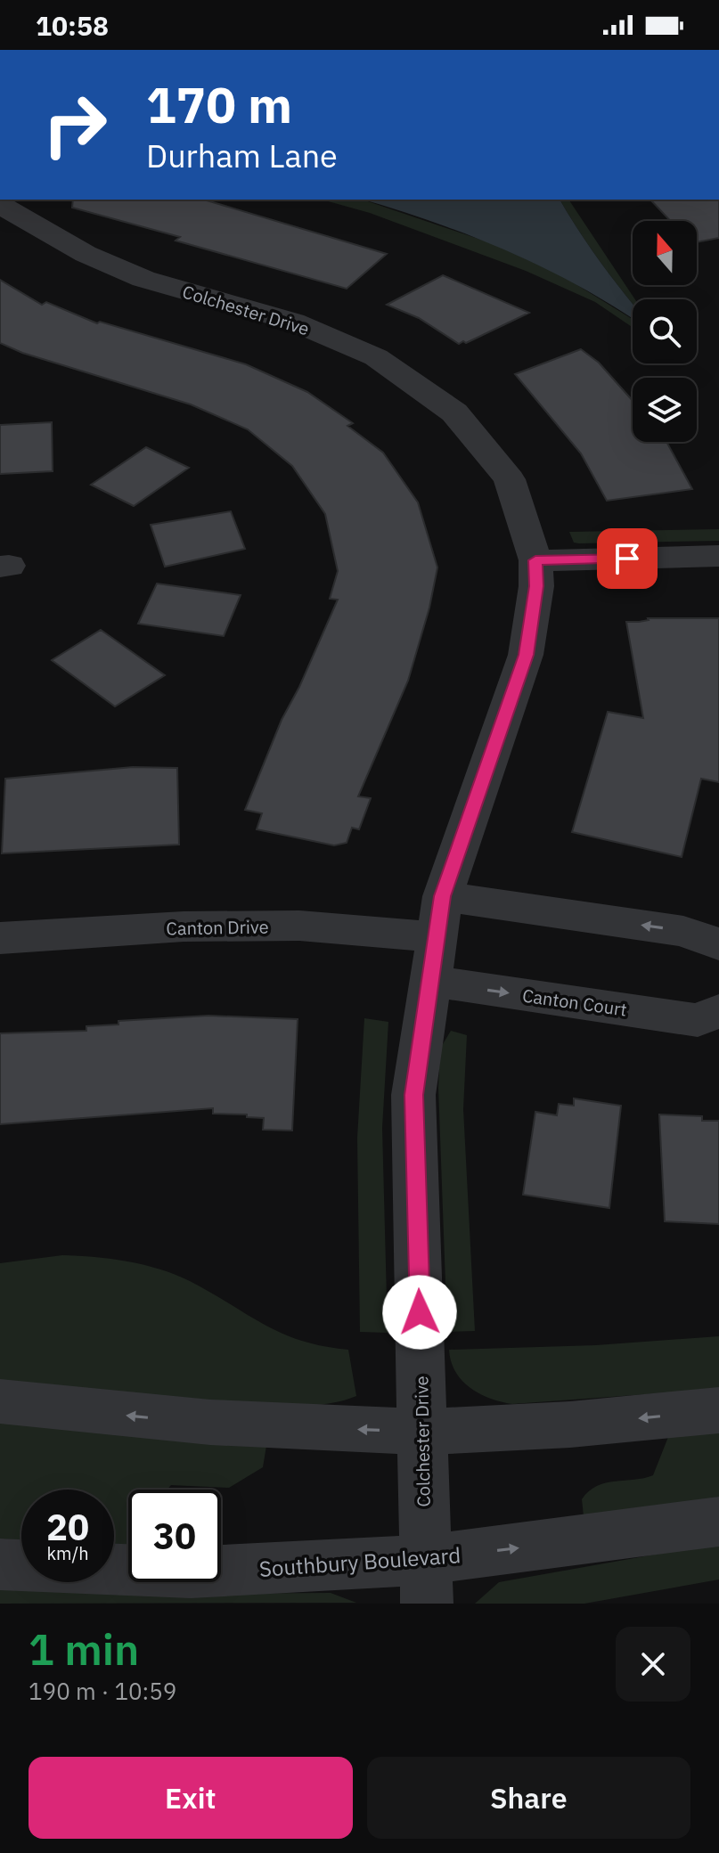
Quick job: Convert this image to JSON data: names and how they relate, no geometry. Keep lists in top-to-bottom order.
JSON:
{
  "streets": {
    "street": [
      "Colchester Drive",
      "Canton Drive",
      "Canton Court",
      "Southbury Boulevard"
    ]
  },
  "crossings": [
    ["Colchester Drive", "Canton Drive"],
    ["Colchester Drive", "Canton Court"],
    ["Colchester Drive", "Southbury Boulevard"]
  ],
  "north": "top",
  "page": {
    "status": "10:58",
    "turn": ["170 m", "Durham Lane"],
    "speed": "20 km/h",
    "limit": "30",
    "heading": ["1 min", "190 m · 10:59"],
    "buttons": ["Exit", "Share"]
  }
}
